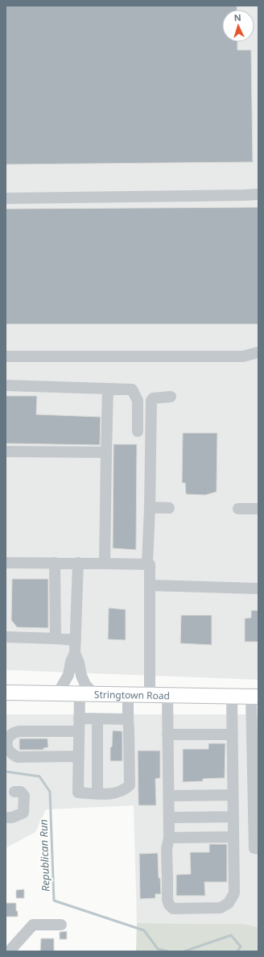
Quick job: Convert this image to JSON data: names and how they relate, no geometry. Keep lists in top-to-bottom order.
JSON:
{
  "streets": {
    "main road": ["Stringtown Road"]
  },
  "water": ["Republican Run"],
  "north": "top"
}
